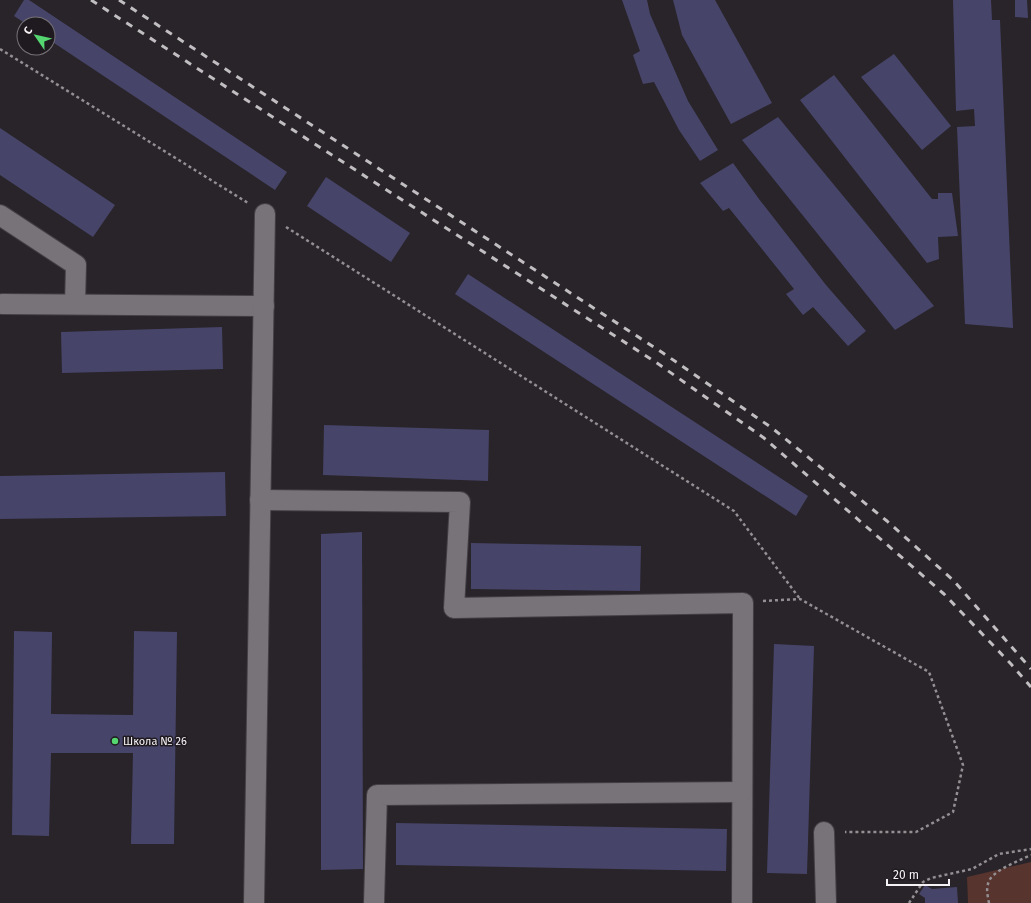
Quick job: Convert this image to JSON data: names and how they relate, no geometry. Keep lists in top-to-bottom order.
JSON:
{
  "places": ["Школа № 26"],
  "scale_bar": "20 m",
  "north": "top left"
}
